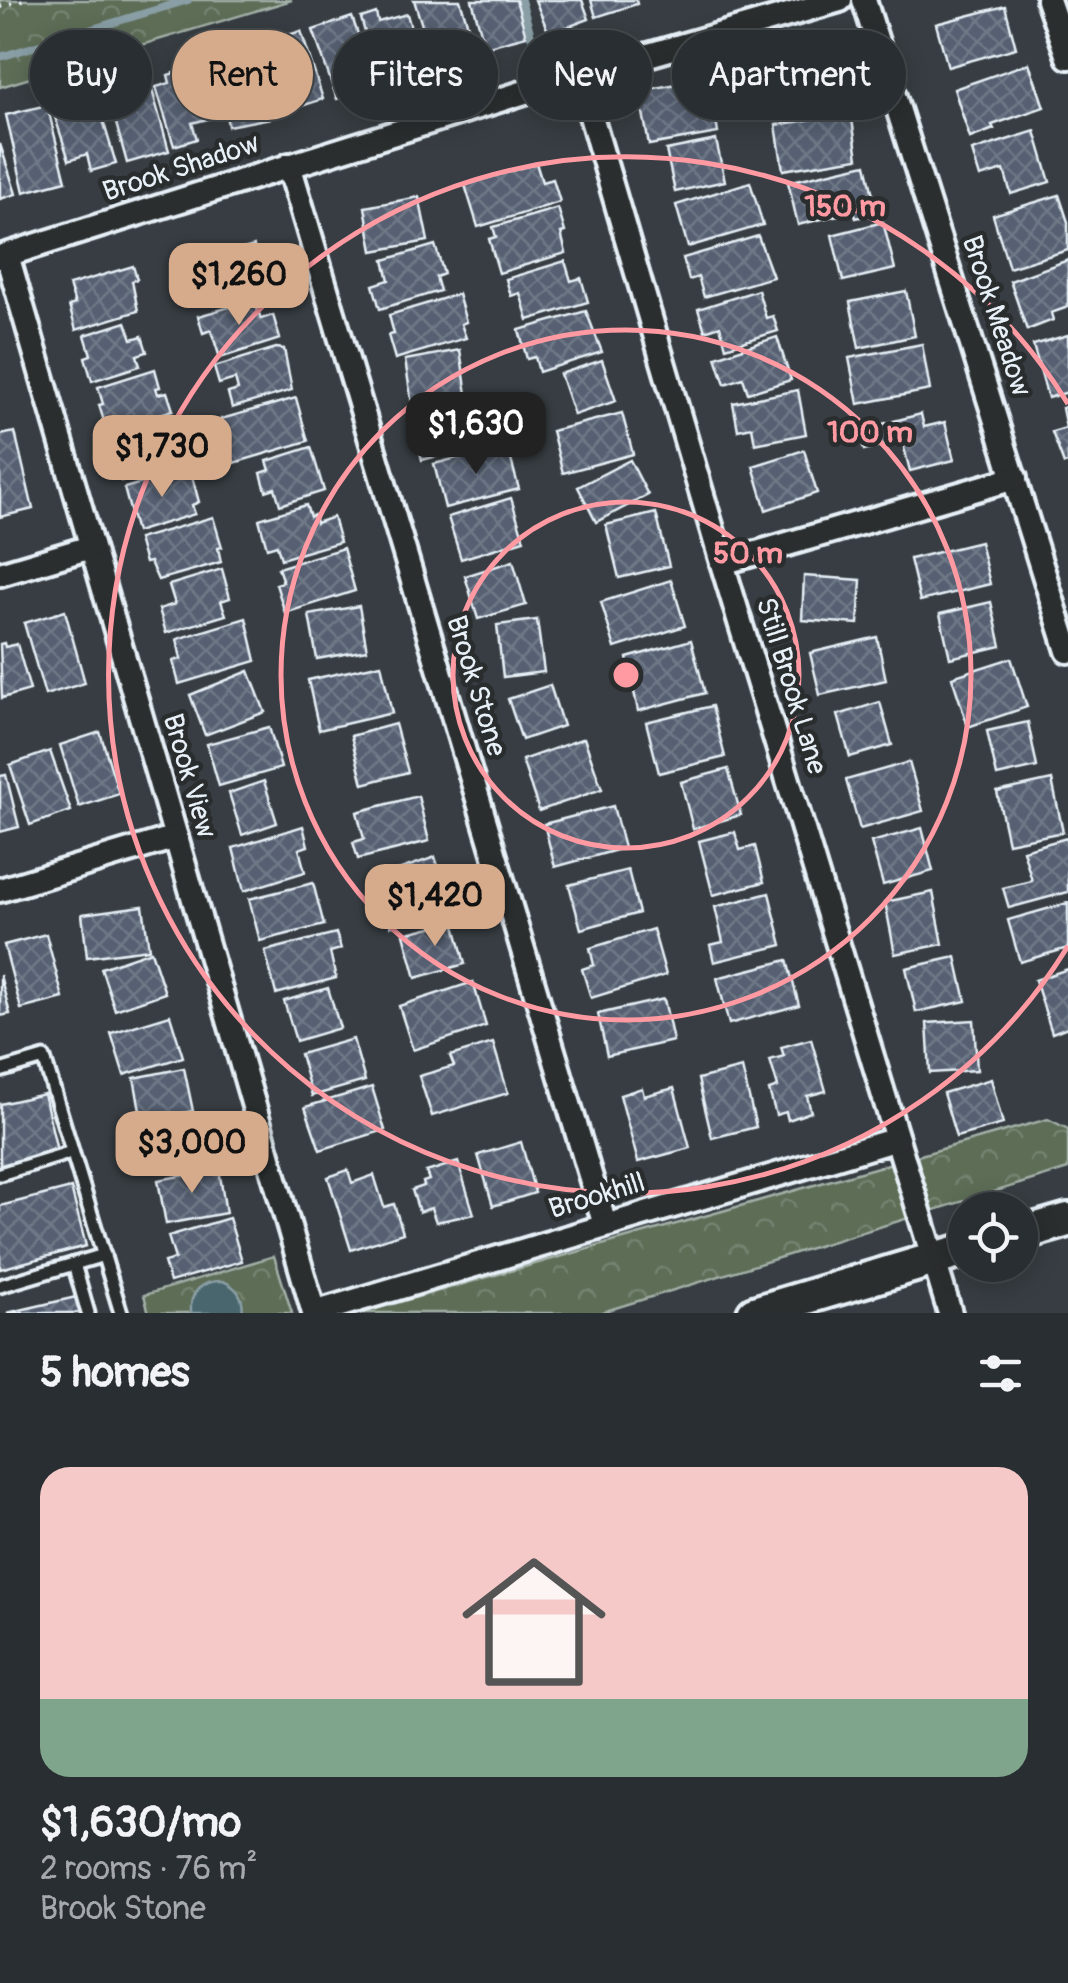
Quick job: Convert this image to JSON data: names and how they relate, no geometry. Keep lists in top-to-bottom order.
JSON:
{
  "streets": {
    "street": [
      "Brook Shadow",
      "Brook Meadow",
      "Brook Stone",
      "Still Brook Lane",
      "Brook View",
      "Brookhill"
    ]
  },
  "crossings": [
    ["Brook Shadow", "Brook Stone"],
    ["Brook Shadow", "Brook View"],
    ["Brook Stone", "Brookhill"],
    ["Still Brook Lane", "Brookhill"],
    ["Brook View", "Brookhill"]
  ],
  "page": {
    "chip": [
      "Buy",
      "Rent",
      "Filters",
      "New",
      "Apartment"
    ],
    "price": [
      "$1,260",
      "$1,630",
      "$1,730",
      "$1,420",
      "$3,000"
    ],
    "heading": "5 homes",
    "list": [
      {
        "name": "$1,630/mo",
        "note": "2 rooms · 76 m² · Brook Stone"
      }
    ]
  },
  "rings": ["150 m", "100 m", "50 m"]
}
